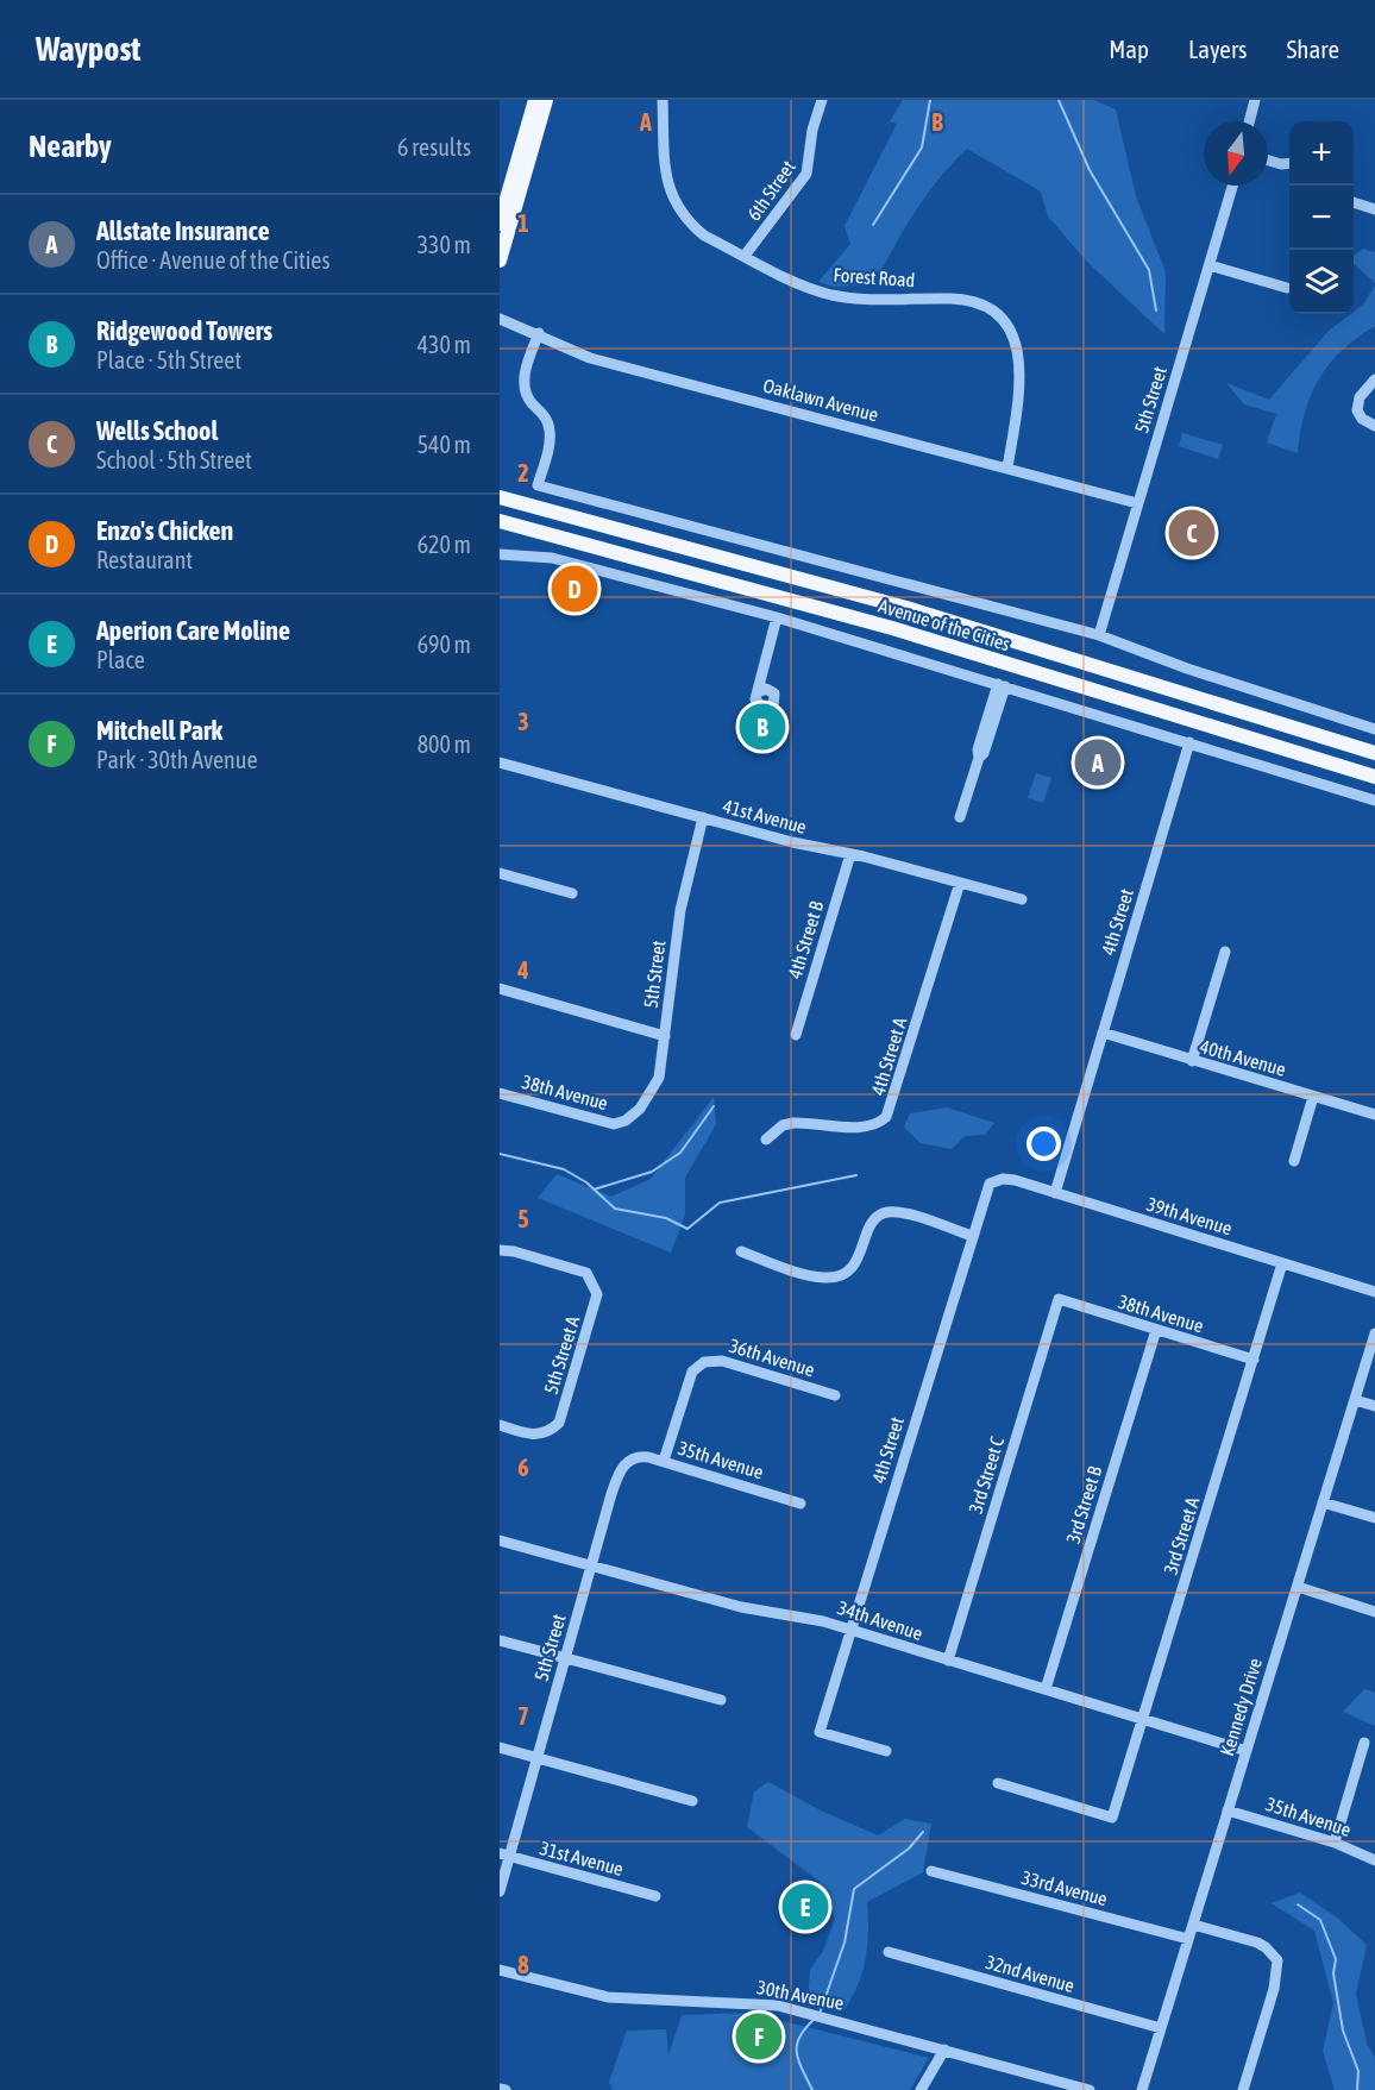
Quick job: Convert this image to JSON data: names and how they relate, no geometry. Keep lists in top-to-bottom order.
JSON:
{
  "streets": {
    "main road": ["Avenue of the Cities"],
    "street": [
      "6th Street",
      "Forest Road",
      "Oaklawn Avenue",
      "5th Street",
      "41st Avenue",
      "4th Street",
      "4th Street B",
      "4th Street A",
      "40th Avenue",
      "38th Avenue",
      "39th Avenue",
      "5th Street A",
      "36th Avenue",
      "35th Avenue",
      "3rd Street C",
      "3rd Street B",
      "3rd Street A",
      "34th Avenue",
      "Kennedy Drive",
      "31st Avenue",
      "33rd Avenue",
      "32nd Avenue",
      "30th Avenue"
    ]
  },
  "crossings": [
    ["6th Street", "Forest Road"],
    ["Forest Road", "Oaklawn Avenue"],
    ["Oaklawn Avenue", "5th Street"],
    ["Oaklawn Avenue", "Avenue of the Cities"],
    ["5th Street", "Avenue of the Cities"],
    ["5th Street", "41st Avenue"],
    ["5th Street", "38th Avenue"],
    ["5th Street", "35th Avenue"],
    ["5th Street", "34th Avenue"],
    ["5th Street", "31st Avenue"],
    ["41st Avenue", "4th Street B"],
    ["41st Avenue", "4th Street A"],
    ["4th Street", "40th Avenue"],
    ["4th Street", "39th Avenue"],
    ["4th Street", "34th Avenue"],
    ["38th Avenue", "3rd Street C"],
    ["38th Avenue", "3rd Street B"],
    ["38th Avenue", "3rd Street A"],
    ["39th Avenue", "3rd Street A"],
    ["36th Avenue", "35th Avenue"],
    ["35th Avenue", "Kennedy Drive"],
    ["3rd Street C", "34th Avenue"],
    ["3rd Street B", "34th Avenue"],
    ["3rd Street A", "34th Avenue"],
    ["34th Avenue", "Kennedy Drive"],
    ["Kennedy Drive", "33rd Avenue"],
    ["Kennedy Drive", "32nd Avenue"]
  ],
  "north": "bottom",
  "page": {
    "header": "Waypost",
    "nav": ["Map", "Layers", "Share"],
    "heading": ["Nearby", "6 results"],
    "map_buttons": ["+", "−"],
    "list": [
      {
        "mark": "A",
        "name": "Allstate Insurance",
        "note": "Office · Avenue of the Cities",
        "value": "330 m"
      },
      {
        "mark": "B",
        "name": "Ridgewood Towers",
        "note": "Place · 5th Street",
        "value": "430 m"
      },
      {
        "mark": "C",
        "name": "Wells School",
        "note": "School · 5th Street",
        "value": "540 m"
      },
      {
        "mark": "D",
        "name": "Enzo's Chicken",
        "note": "Restaurant",
        "value": "620 m"
      },
      {
        "mark": "E",
        "name": "Aperion Care Moline",
        "note": "Place",
        "value": "690 m"
      },
      {
        "mark": "F",
        "name": "Mitchell Park",
        "note": "Park · 30th Avenue",
        "value": "800 m"
      }
    ],
    "pins": [
      "C",
      "D",
      "B",
      "A",
      "E",
      "F"
    ]
  },
  "grid": {
    "columns": ["A", "B"],
    "rows": [
      "1",
      "2",
      "3",
      "4",
      "5",
      "6",
      "7",
      "8"
    ]
  }
}
